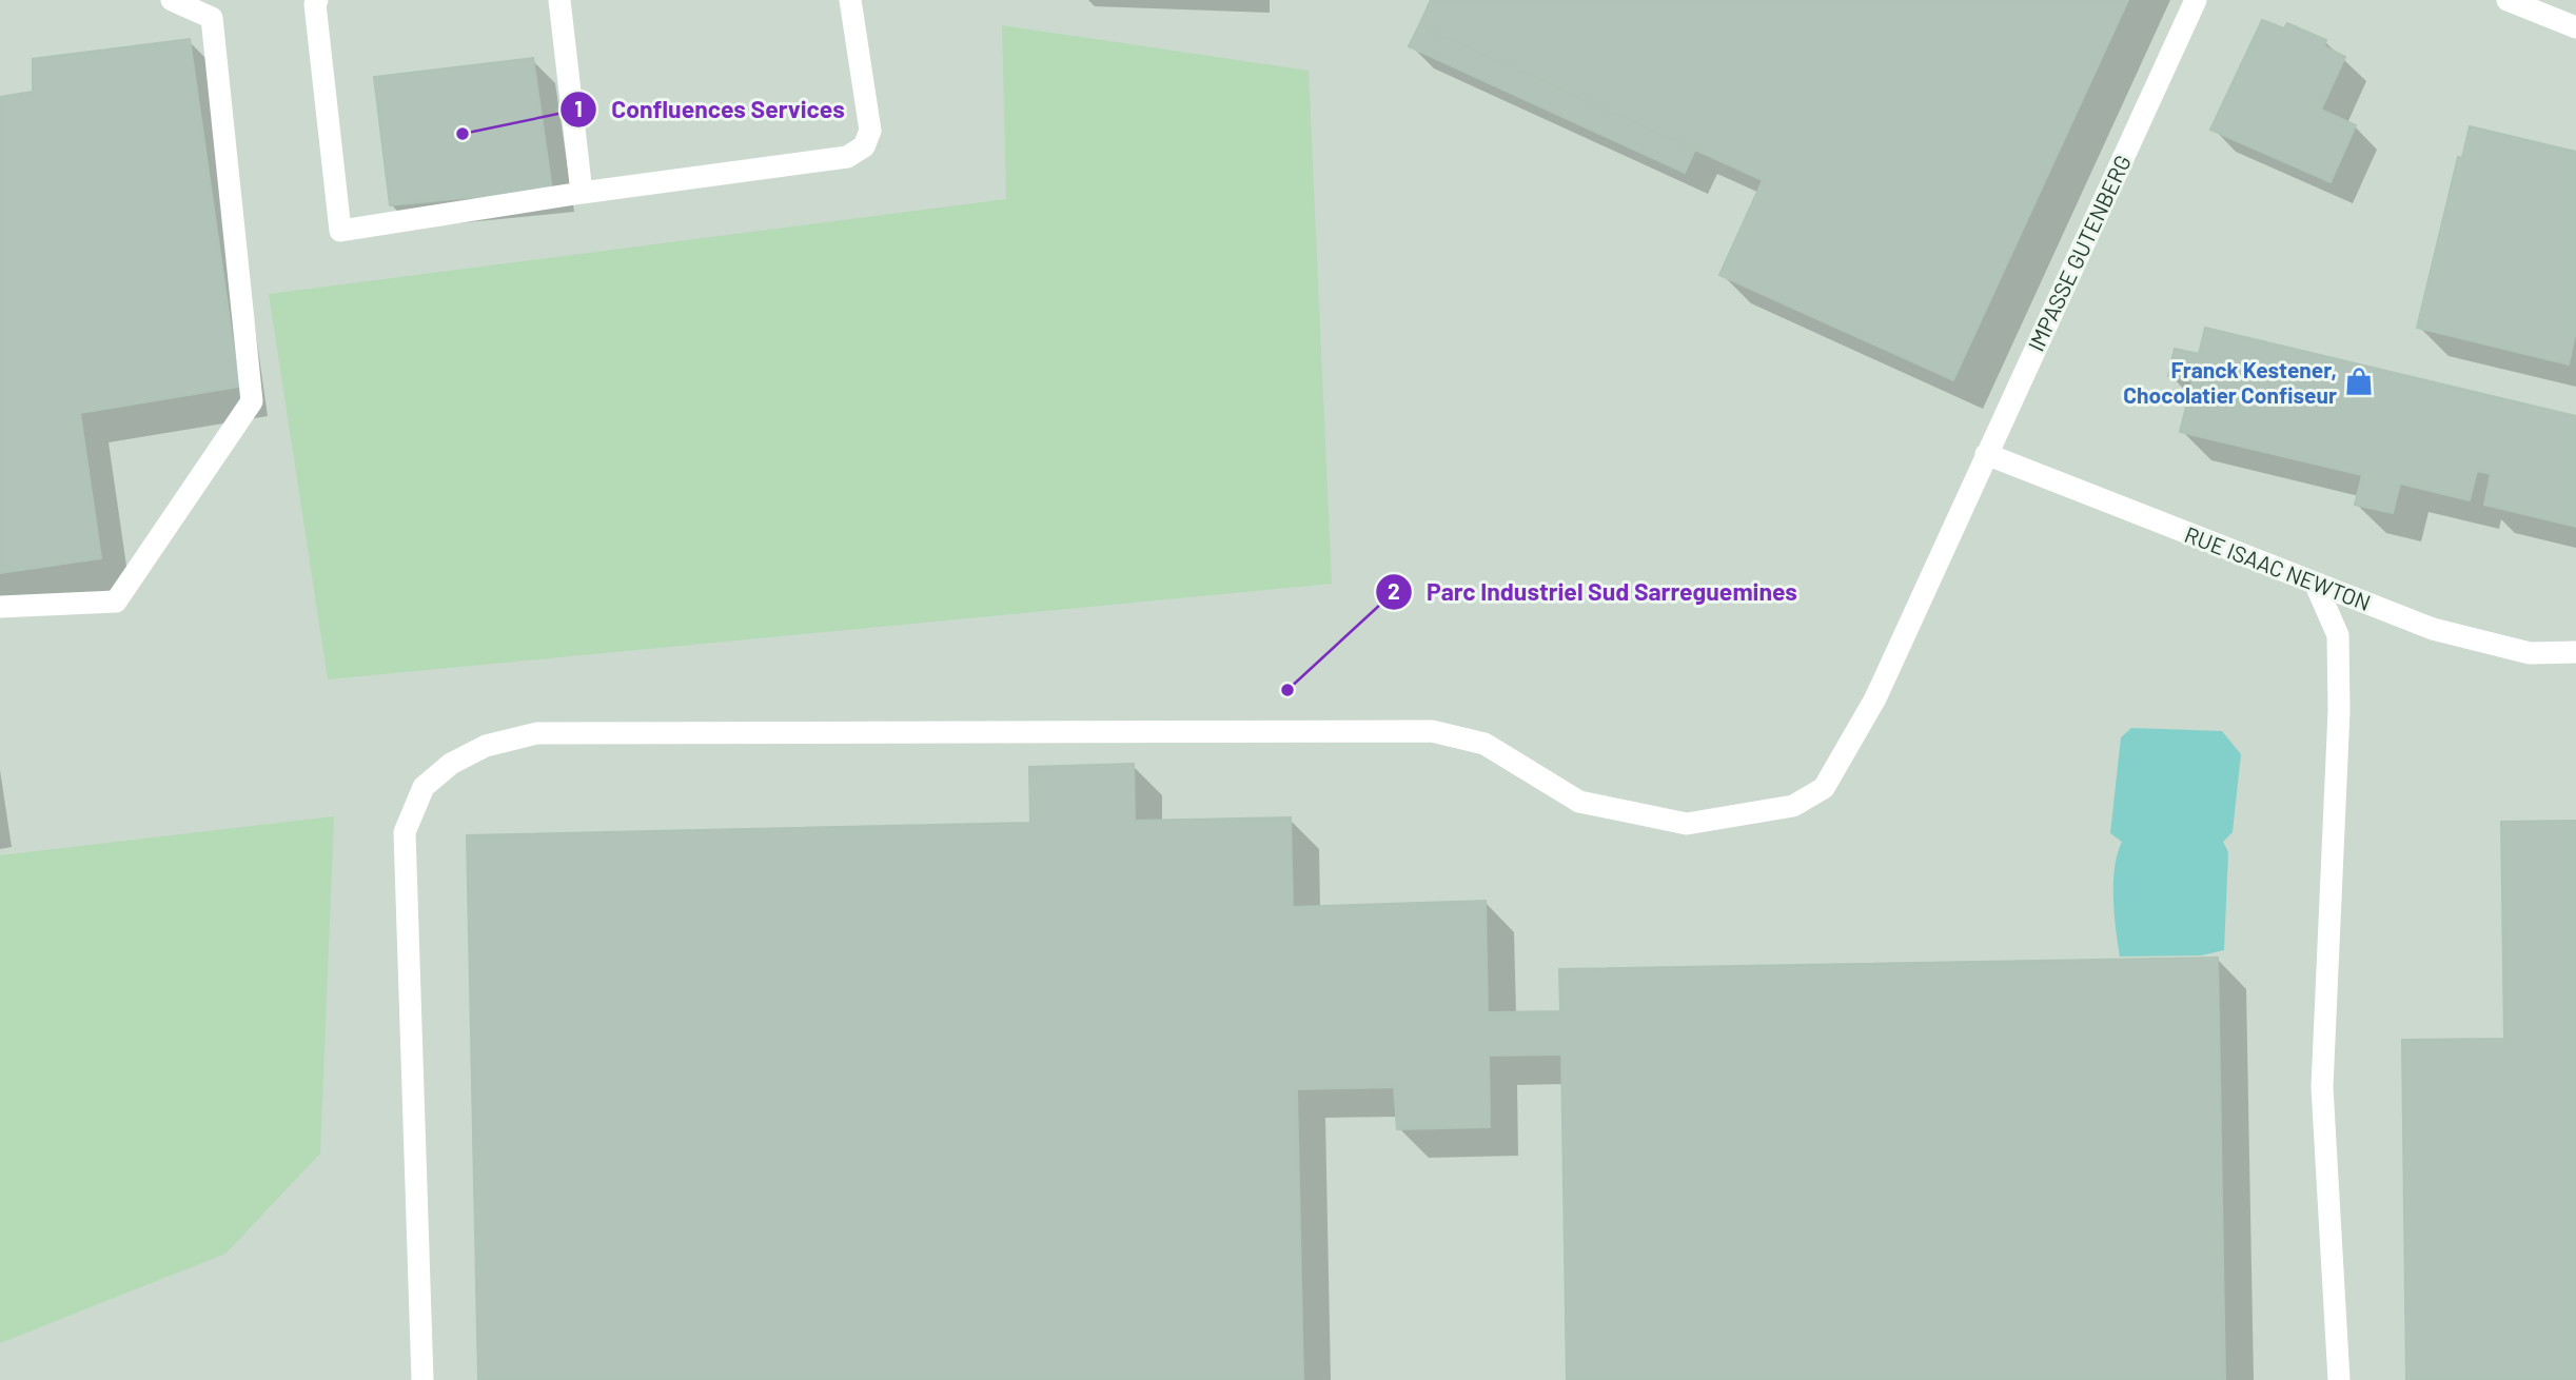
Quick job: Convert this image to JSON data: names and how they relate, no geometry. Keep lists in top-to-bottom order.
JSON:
{
  "streets": {
    "street": ["IMPASSE GUTENBERG", "RUE ISAAC NEWTON"]
  },
  "crossings": [
    ["IMPASSE GUTENBERG", "RUE ISAAC NEWTON"]
  ],
  "places": {
    "other": ["Confluences Services", "Parc Industriel Sud Sarreguemines"],
    "shop": ["Franck Kestener, Chocolatier Confiseur"]
  }
}
